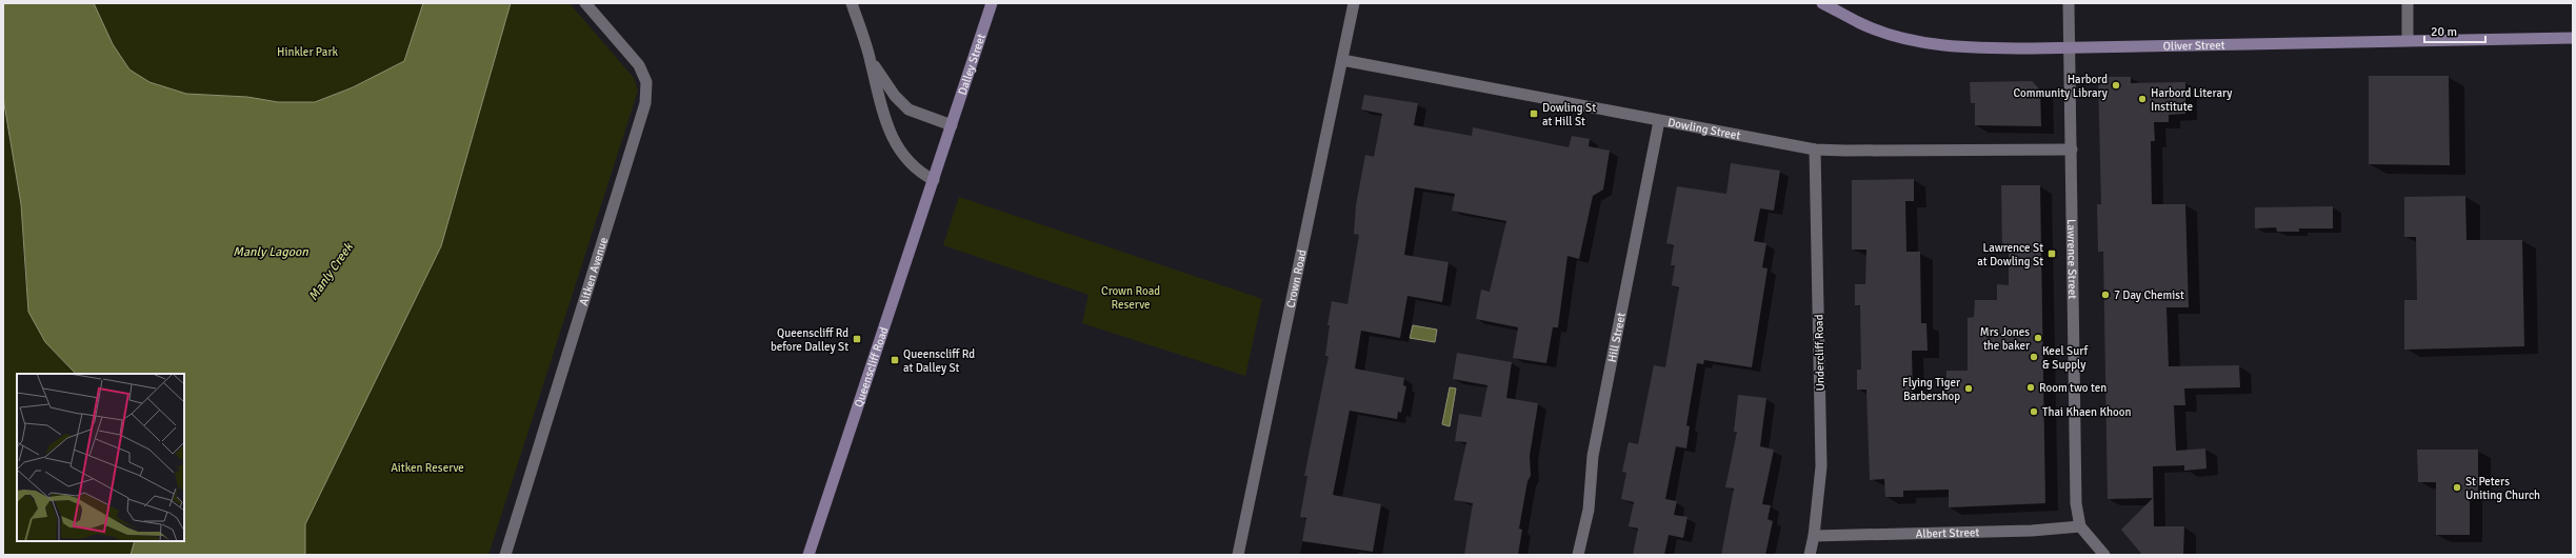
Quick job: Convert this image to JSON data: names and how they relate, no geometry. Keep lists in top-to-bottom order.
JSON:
{
  "streets": {
    "main road": ["Oliver Street", "Dalley Street", "Queenscliff Road"],
    "street": [
      "Dowling Street",
      "Lawrence Street",
      "Aitken Avenue",
      "Crown Road",
      "Hill Street",
      "Undercliff Road",
      "Albert Street"
    ]
  },
  "crossings": [
    ["Oliver Street", "Lawrence Street"],
    ["Dalley Street", "Queenscliff Road"],
    ["Dowling Street", "Lawrence Street"],
    ["Dowling Street", "Crown Road"],
    ["Dowling Street", "Hill Street"],
    ["Dowling Street", "Undercliff Road"],
    ["Lawrence Street", "Albert Street"],
    ["Undercliff Road", "Albert Street"]
  ],
  "water": ["Manly Lagoon", "Manly Creek"],
  "parks": ["Hinkler Park", "Crown Road Reserve", "Aitken Reserve"],
  "places": {
    "other": [
      "Harbord Community Library",
      "Harbord Literary Institute",
      "7 Day Chemist",
      "Mrs Jones the baker",
      "Keel Surf & Supply",
      "Room two ten",
      "Flying Tiger Barbershop",
      "Thai Khaen Khoon",
      "St Peters Uniting Church"
    ],
    "transit": [
      "Dowling St at Hill St",
      "Lawrence St at Dowling St",
      "Queenscliff Rd before Dalley St",
      "Queenscliff Rd at Dalley St"
    ]
  },
  "scale_bar": "20 m"
}
